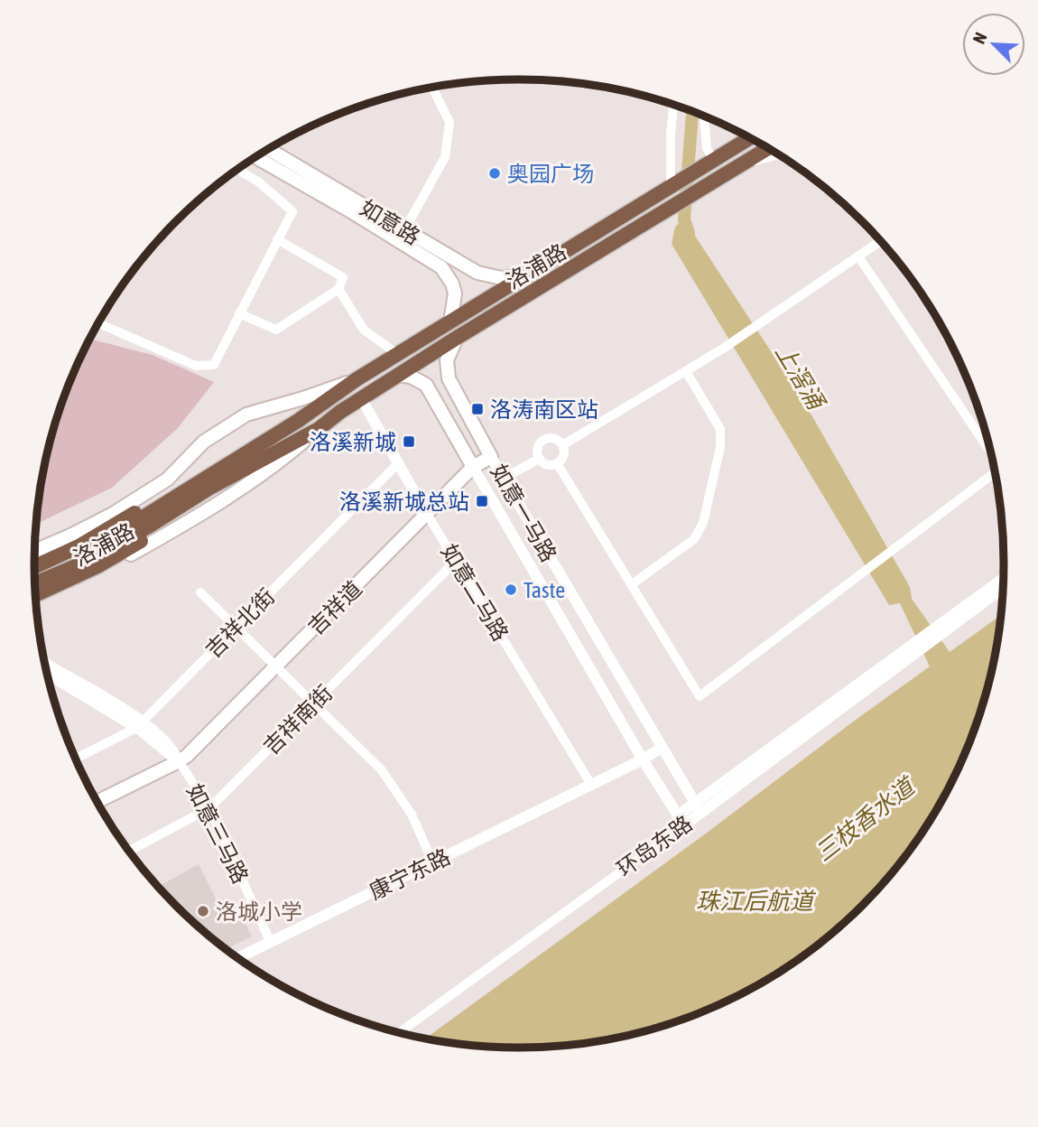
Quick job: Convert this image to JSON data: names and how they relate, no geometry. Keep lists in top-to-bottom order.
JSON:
{
  "streets": {
    "highway": ["洛浦路"],
    "main road": ["如意路", "如意一马路", "吉祥道"],
    "street": [
      "如意二马路",
      "吉祥北街",
      "吉祥南街",
      "如意三马路",
      "环岛东路",
      "康宁东路"
    ]
  },
  "crossings": [
    ["如意路", "洛浦路"],
    ["洛浦路", "如意一马路"],
    ["洛浦路", "如意二马路"],
    ["如意一马路", "吉祥道"],
    ["如意一马路", "环岛东路"],
    ["如意一马路", "康宁东路"],
    ["如意二马路", "吉祥道"],
    ["如意二马路", "吉祥北街"],
    ["如意二马路", "吉祥南街"],
    ["如意二马路", "康宁东路"],
    ["吉祥道", "如意三马路"],
    ["吉祥北街", "如意三马路"],
    ["吉祥南街", "如意三马路"],
    ["如意三马路", "康宁东路"]
  ],
  "water": ["上滘涌", "三枝香水道", "珠江后航道"],
  "places": {
    "other": ["奥园广场", "Taste", "洛城小学"],
    "transit": ["洛涛南区站", "洛溪新城", "洛溪新城总站"]
  },
  "north": "top left"
}
